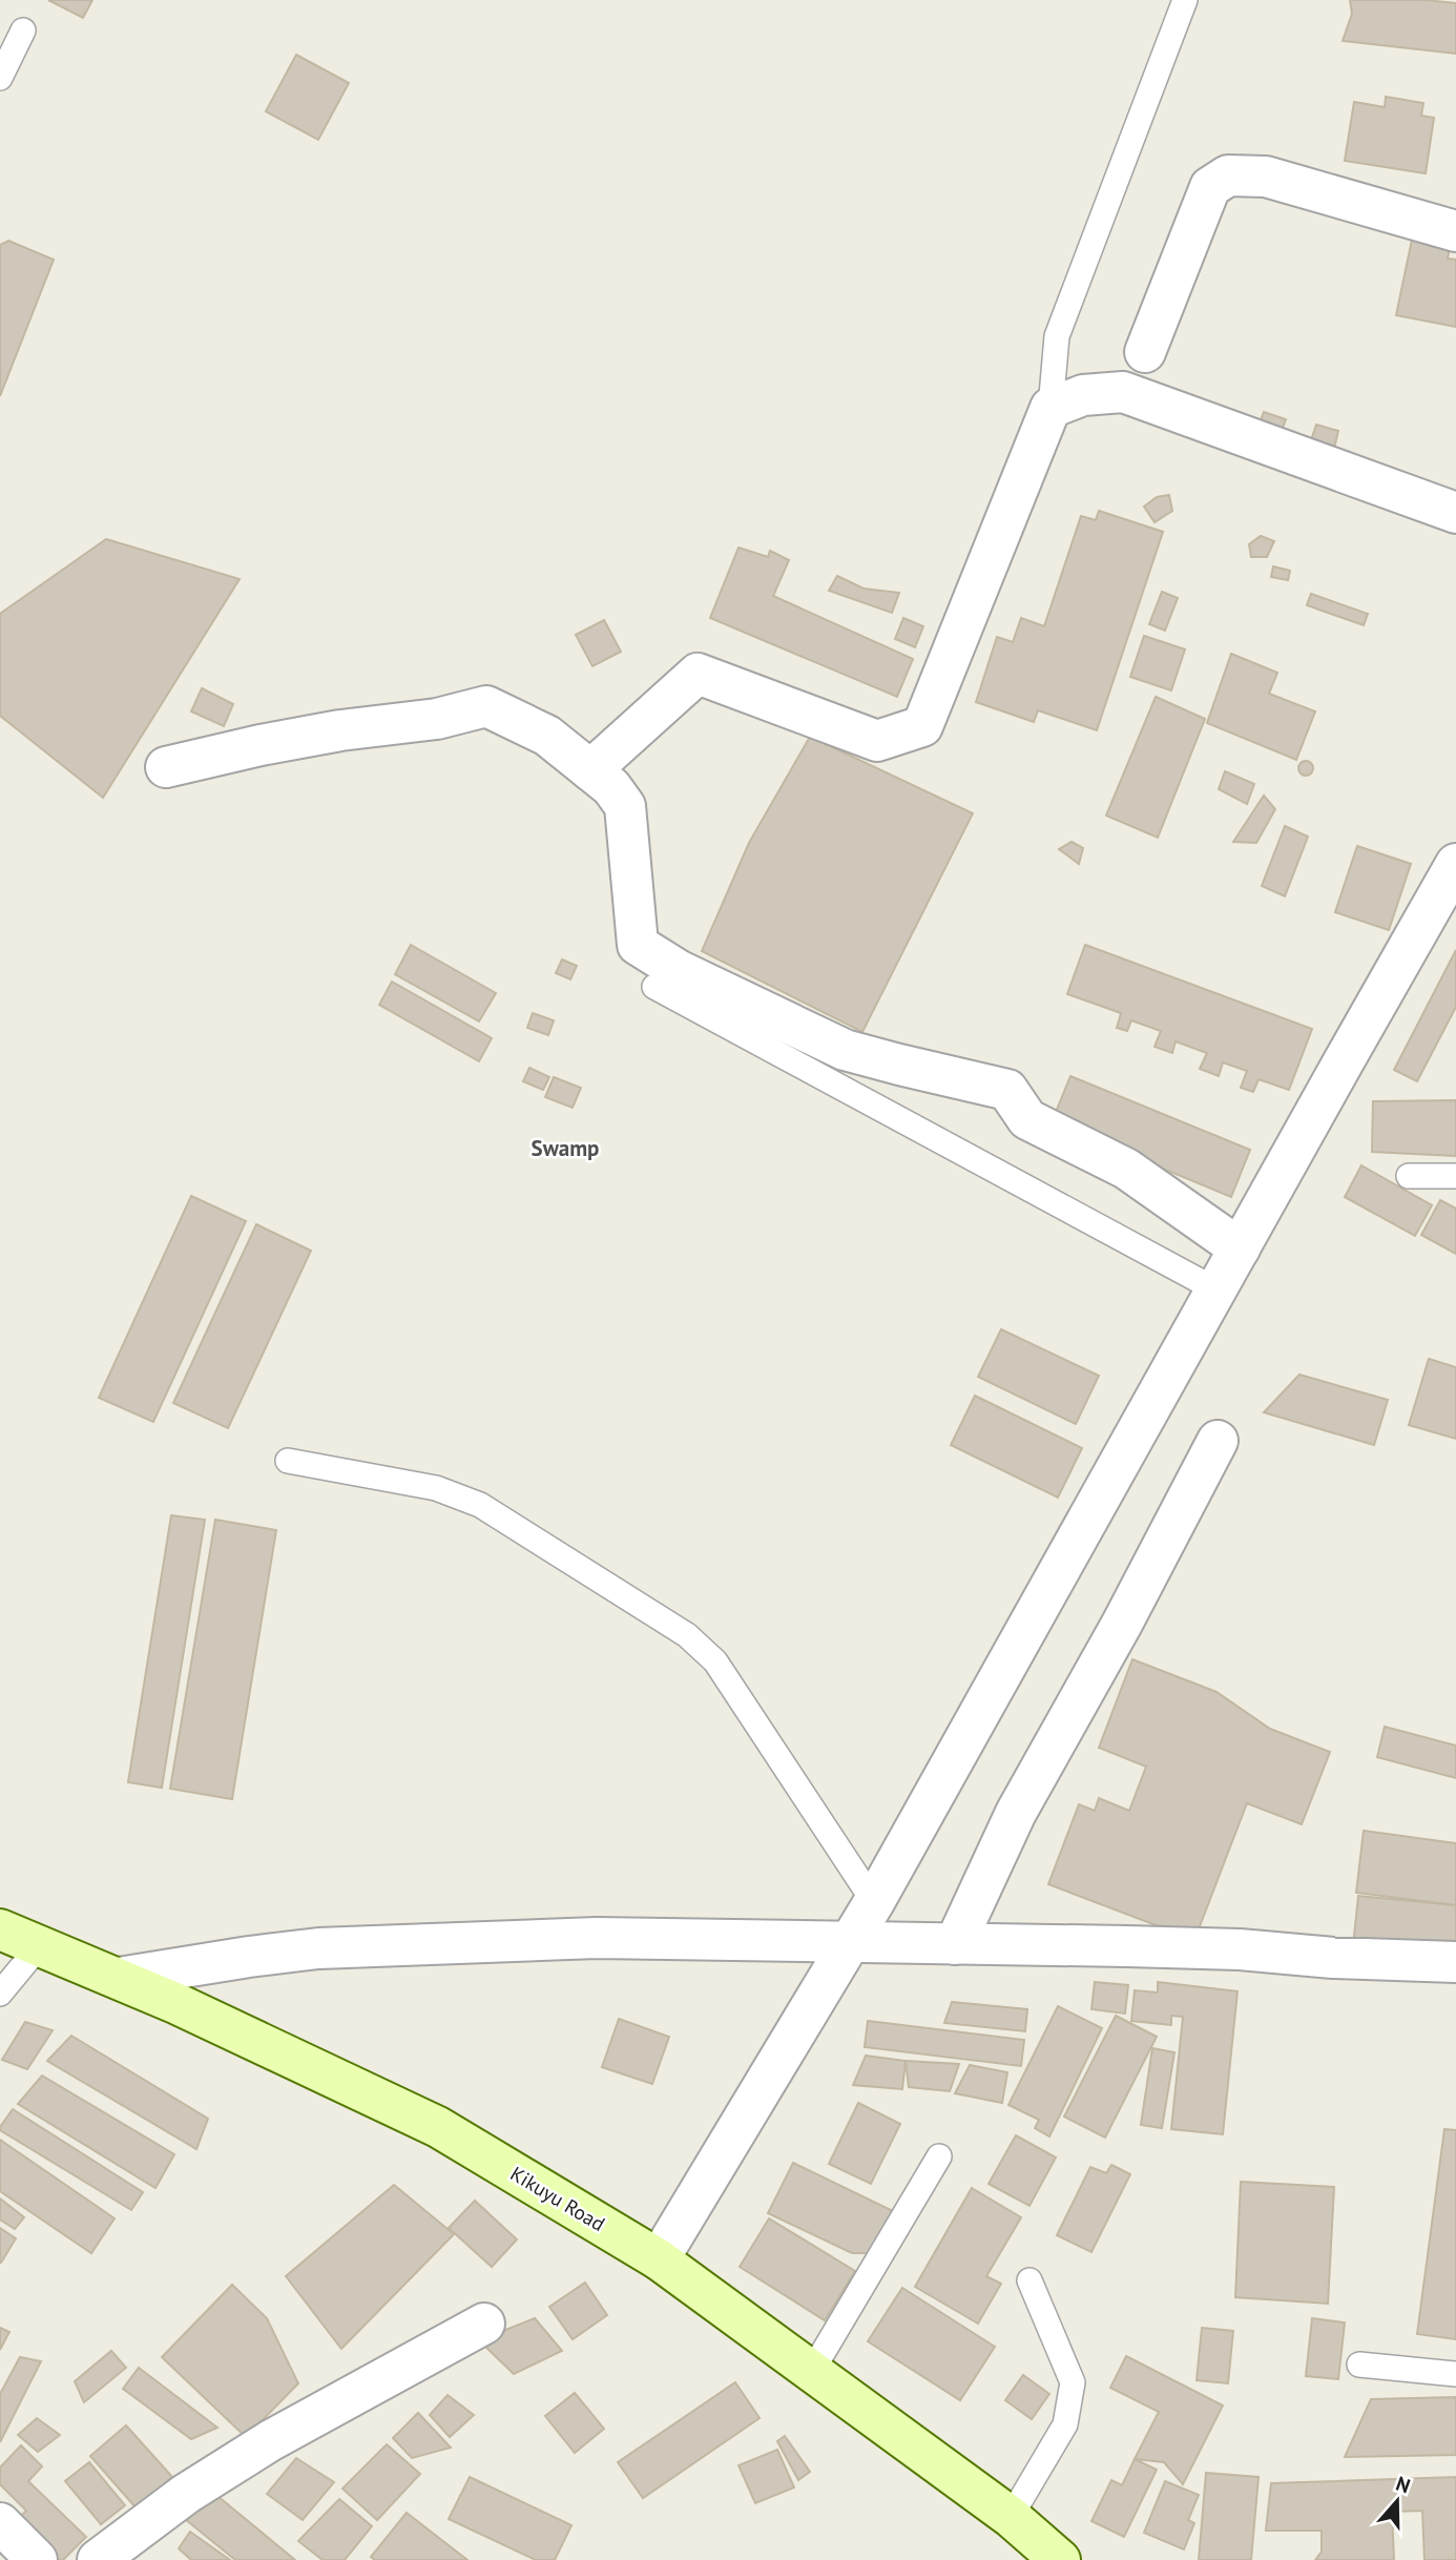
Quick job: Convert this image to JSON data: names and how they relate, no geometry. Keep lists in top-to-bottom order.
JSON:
{
  "streets": {
    "main road": ["Kikuyu Road"]
  },
  "districts": ["Swamp"],
  "north": "top"
}
